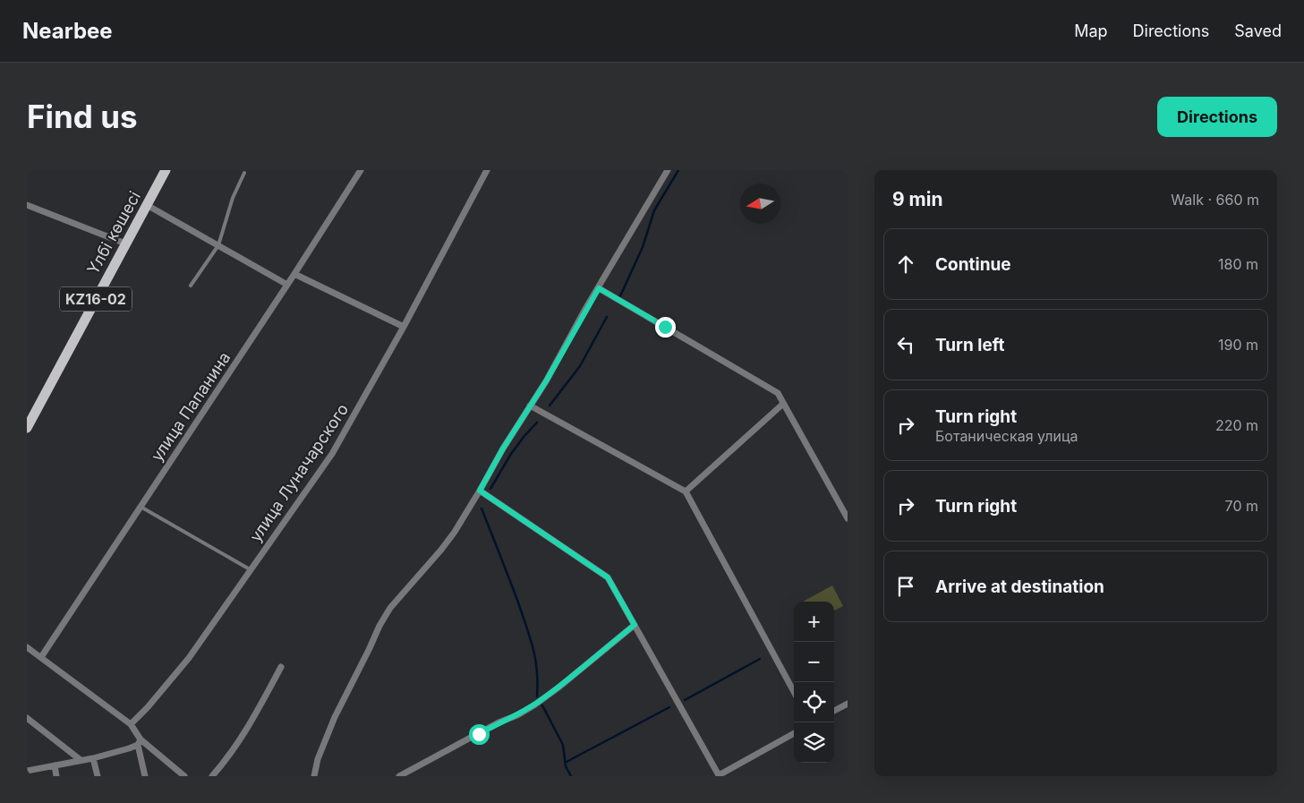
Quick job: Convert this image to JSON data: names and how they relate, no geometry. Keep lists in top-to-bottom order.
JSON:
{
  "streets": {
    "main road": ["Үлбі көшесі", "KZ16-02"],
    "street": ["улица Папанина", "улица Луначарского"]
  },
  "north": "left",
  "page": {
    "header": "Nearbee",
    "nav": ["Map", "Directions", "Saved"],
    "buttons": "Directions",
    "title": "Find us",
    "heading": ["9 min", "Walk · 660 m"],
    "list": [
      ["Continue", "180 m"],
      ["Turn left", "190 m"],
      ["Turn right", "Ботаническая улица", "220 m"],
      ["Turn right", "70 m"],
      "Arrive at destination"
    ],
    "map_buttons": ["+", "−"]
  }
}
